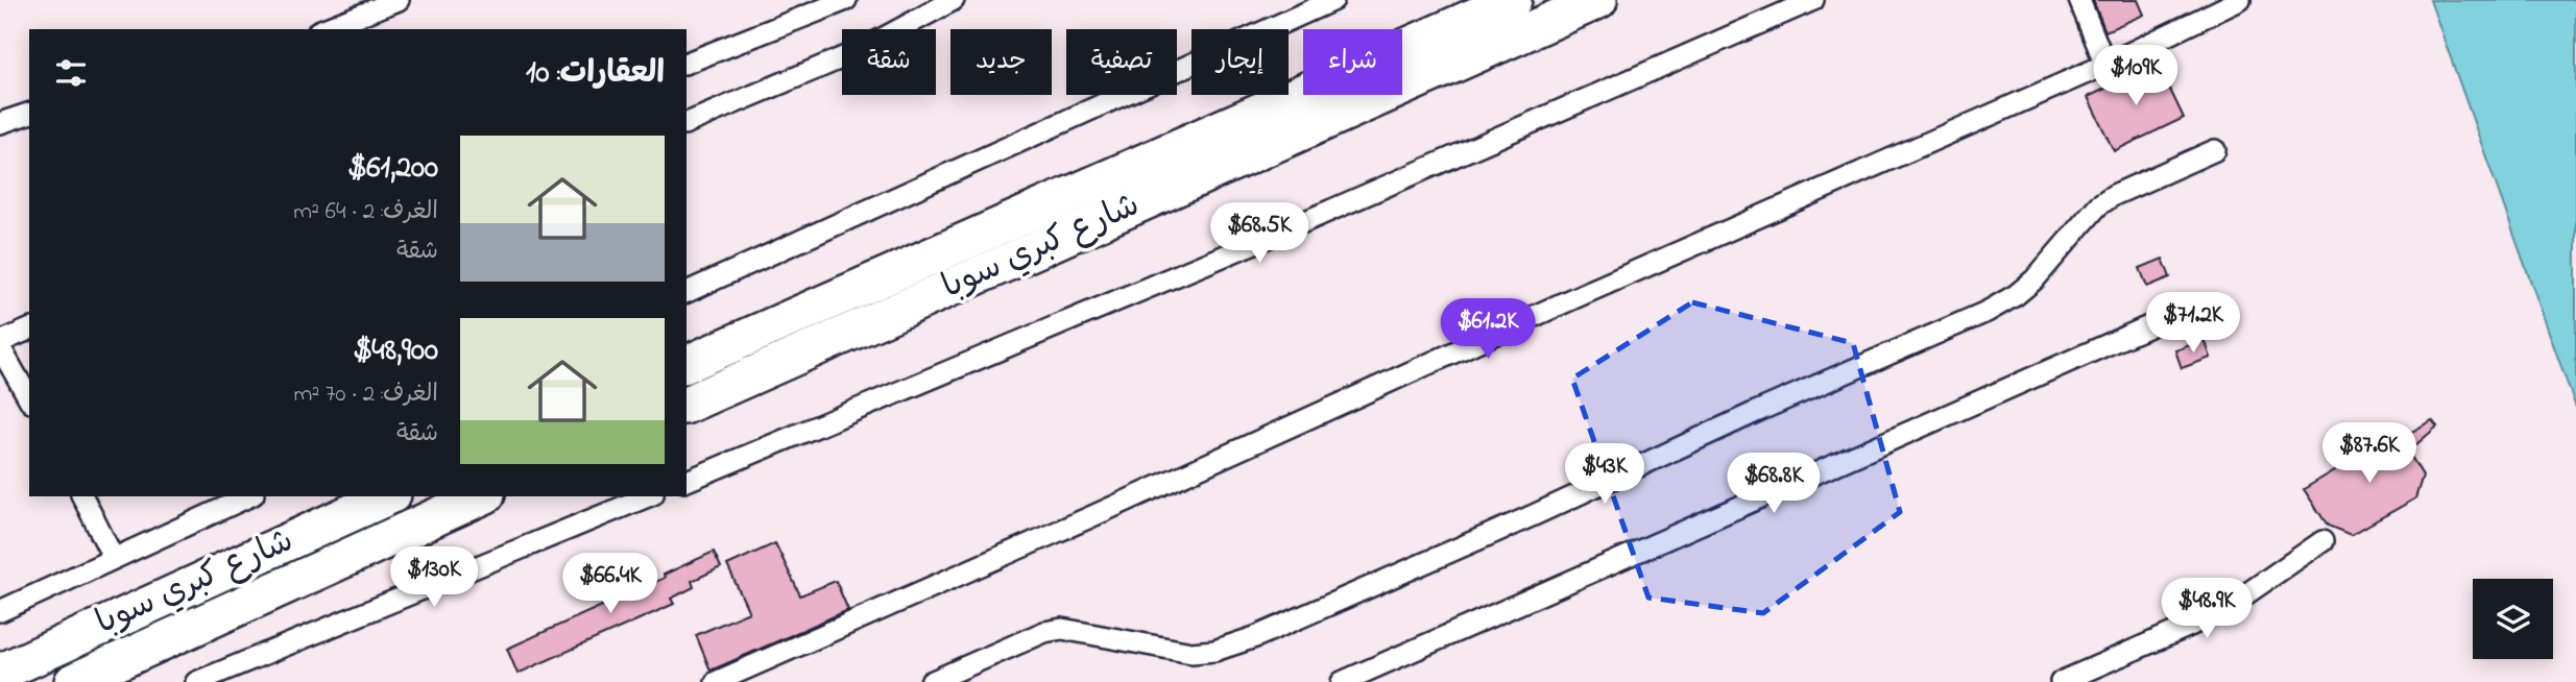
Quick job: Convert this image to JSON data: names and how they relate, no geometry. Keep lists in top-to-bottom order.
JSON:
{
  "streets": {
    "highway": ["شارع كبري سوبا"]
  },
  "page": {
    "chip": [
      "شراء",
      "إيجار",
      "تصفية",
      "جديد",
      "شقة"
    ],
    "heading": "العقارات: 10",
    "price": [
      "$109K",
      "$68.5K",
      "$71.2K",
      "$61.2K",
      "$87.6K",
      "$43K",
      "$68.8K",
      "$130K",
      "$66.4K",
      "$48.9K"
    ],
    "list": [
      {
        "name": "$61,200",
        "note": "الغرف: 2 · 64 m² · شقة"
      },
      {
        "name": "$48,900",
        "note": "الغرف: 2 · 70 m² · شقة"
      }
    ]
  }
}
